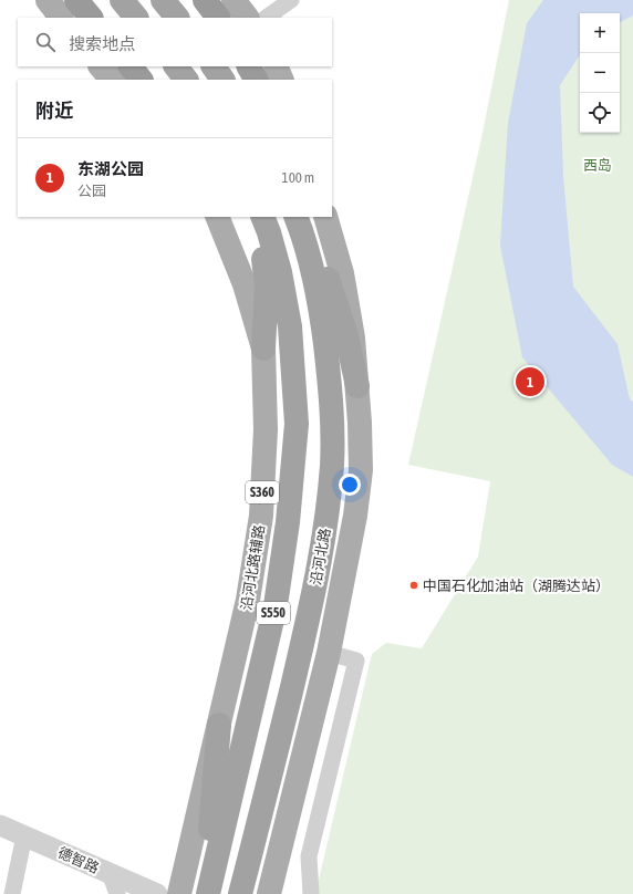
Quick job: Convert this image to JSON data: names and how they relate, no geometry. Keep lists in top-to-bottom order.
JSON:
{
  "streets": {
    "highway": ["沿河北路", "S550"],
    "main road": ["S360", "沿河北路辅路"],
    "street": ["德智路"]
  },
  "parks": ["西岛"],
  "places": ["中国石化加油站（湖腾达站）"],
  "page": {
    "map_buttons": ["+", "−"],
    "search": "搜索地点",
    "heading": "附近",
    "list": [
      {
        "mark": "1",
        "name": "东湖公园",
        "note": "公园",
        "value": "100 m"
      }
    ],
    "pins": "1"
  }
}
